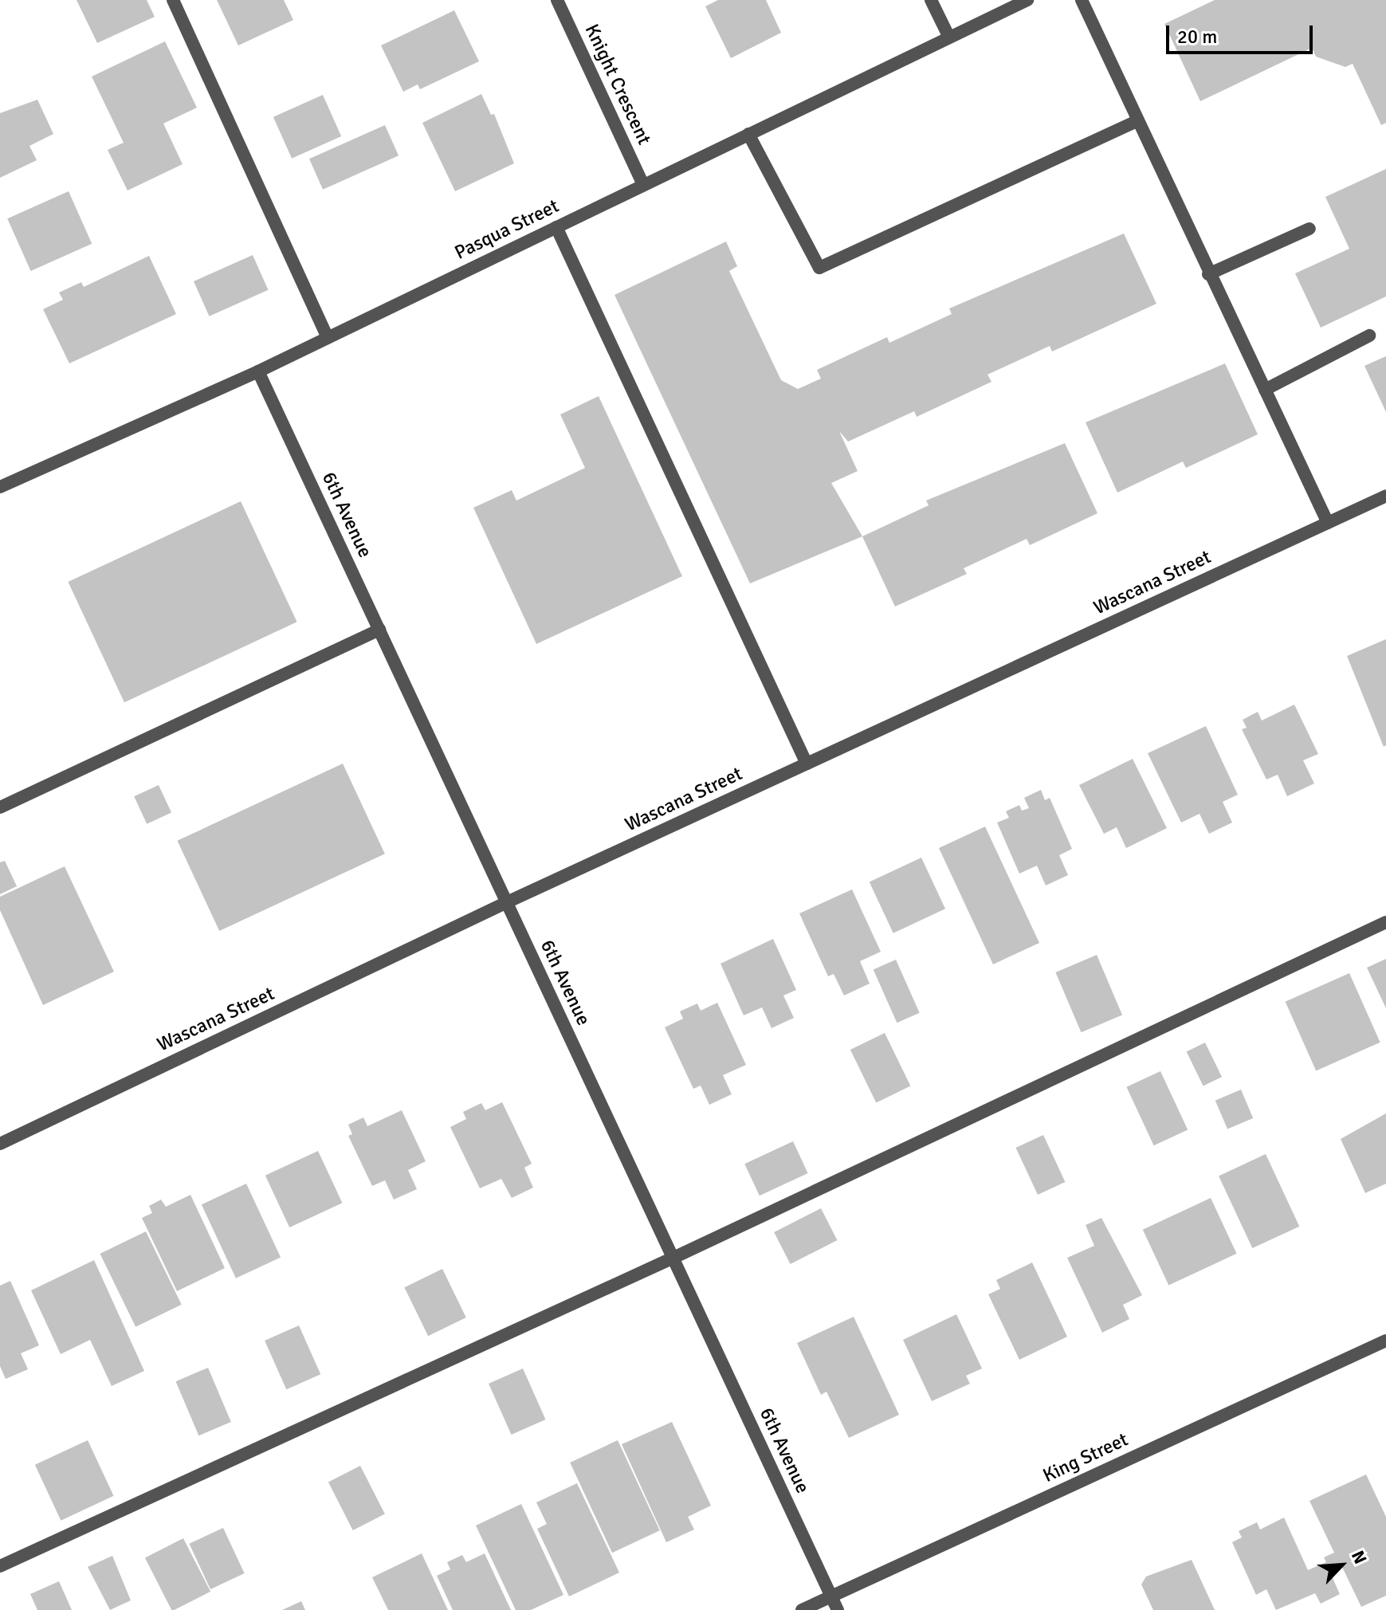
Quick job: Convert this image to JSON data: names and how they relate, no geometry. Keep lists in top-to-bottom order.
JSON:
{
  "streets": {
    "street": [
      "Knight Crescent",
      "Pasqua Street",
      "6th Avenue",
      "Wascana Street",
      "King Street"
    ]
  },
  "crossings": [
    ["Knight Crescent", "Pasqua Street"],
    ["Pasqua Street", "6th Avenue"],
    ["6th Avenue", "Wascana Street"],
    ["6th Avenue", "King Street"]
  ],
  "scale_bar": "20 m",
  "north": "top right"
}
